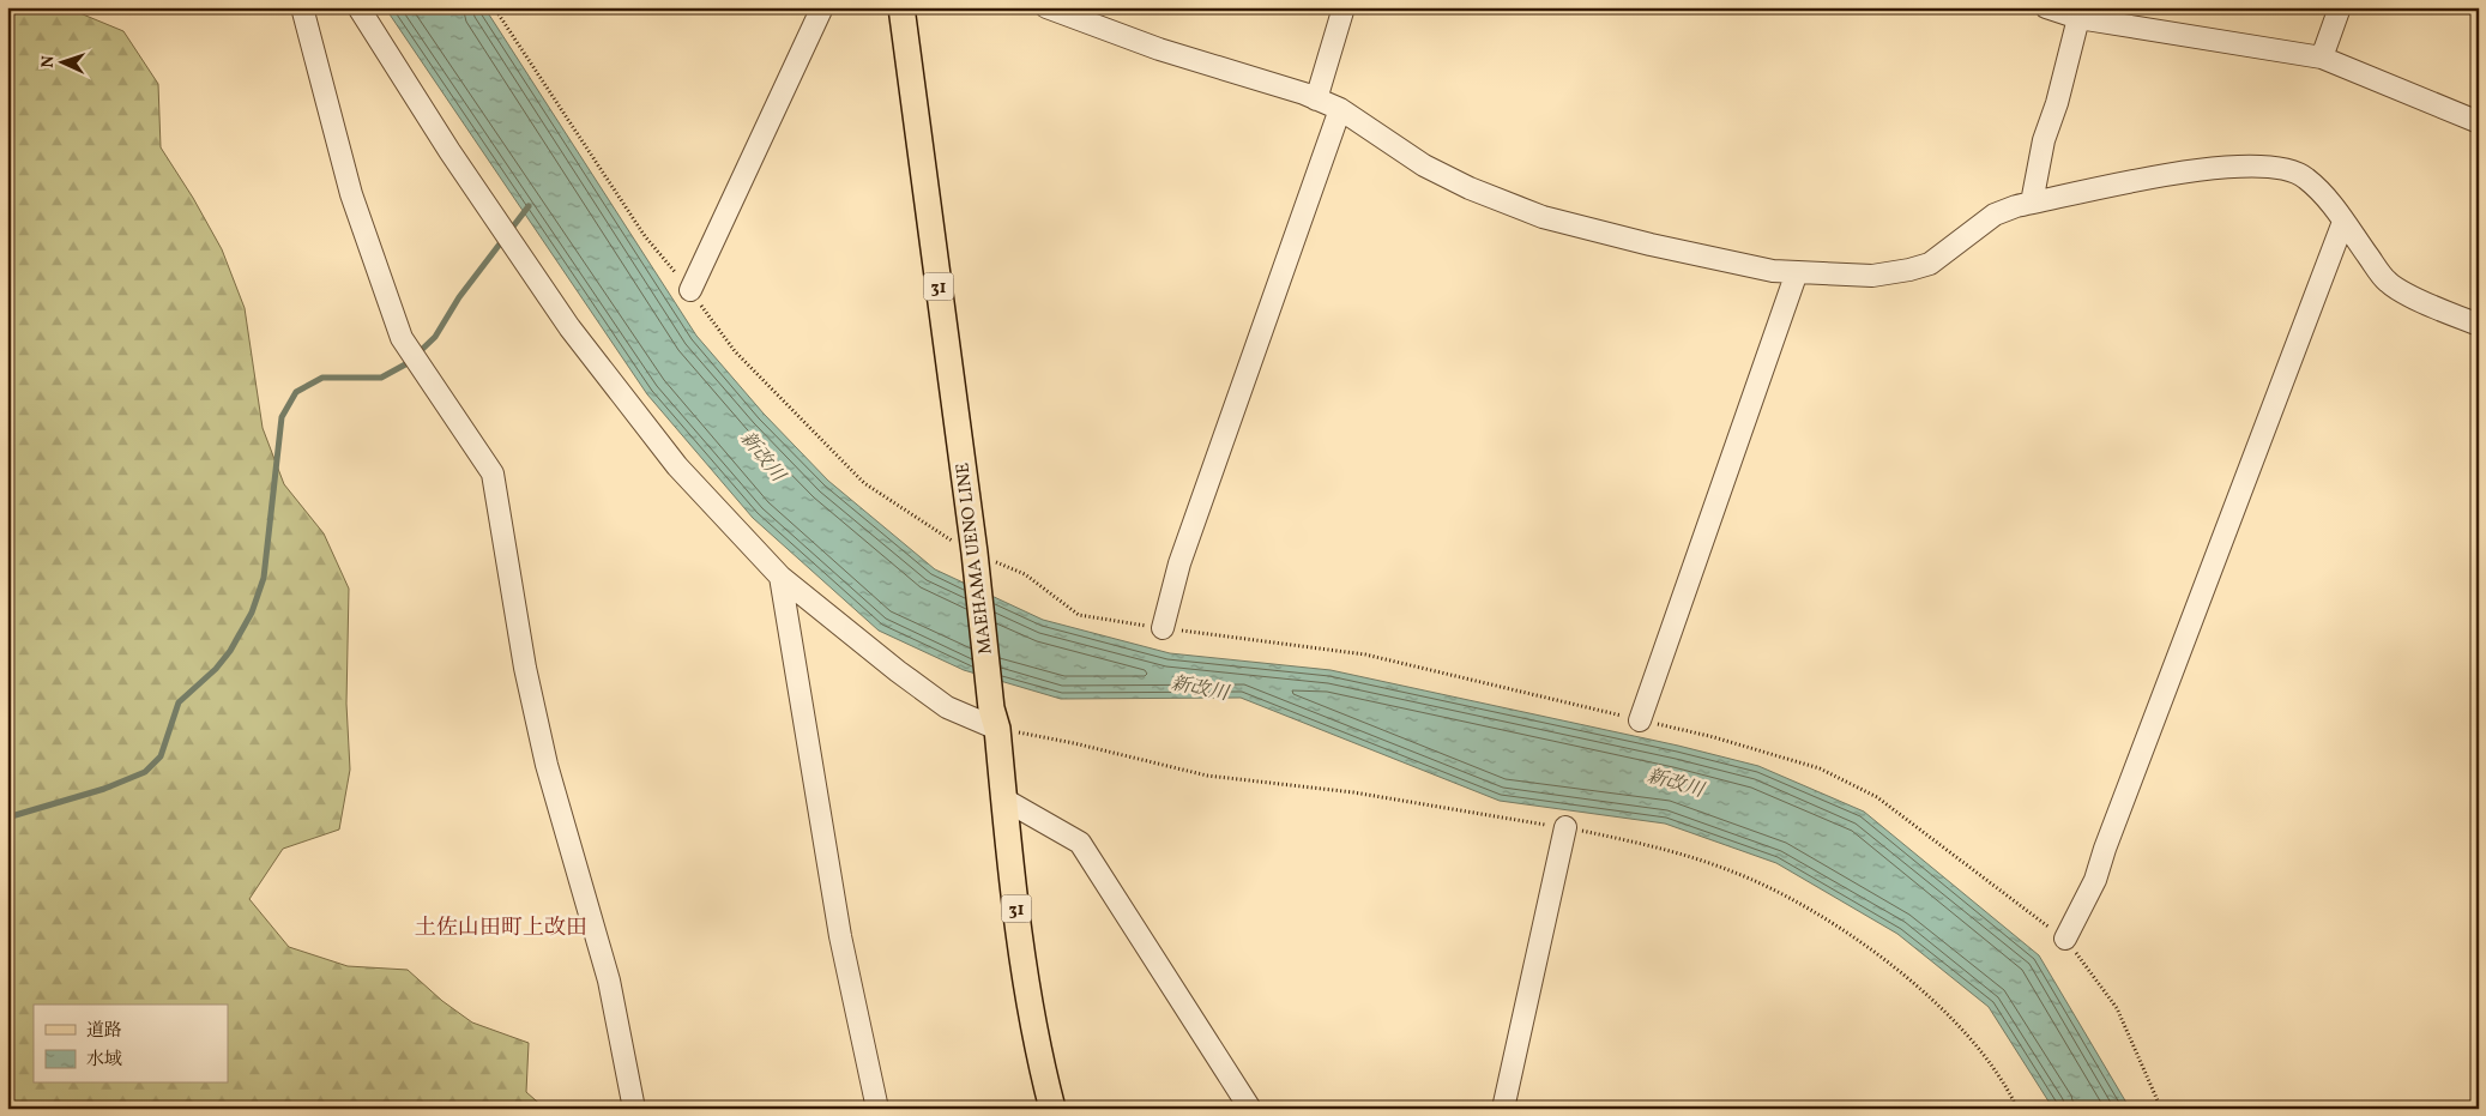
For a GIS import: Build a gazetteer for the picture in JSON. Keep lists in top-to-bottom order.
{
  "streets": {
    "main road": ["31", "MAEHAMA UENO LINE"]
  },
  "districts": ["土佐山田町上改田"],
  "water": ["新改川"],
  "legend": ["道路", "水域"],
  "north": "left"
}
